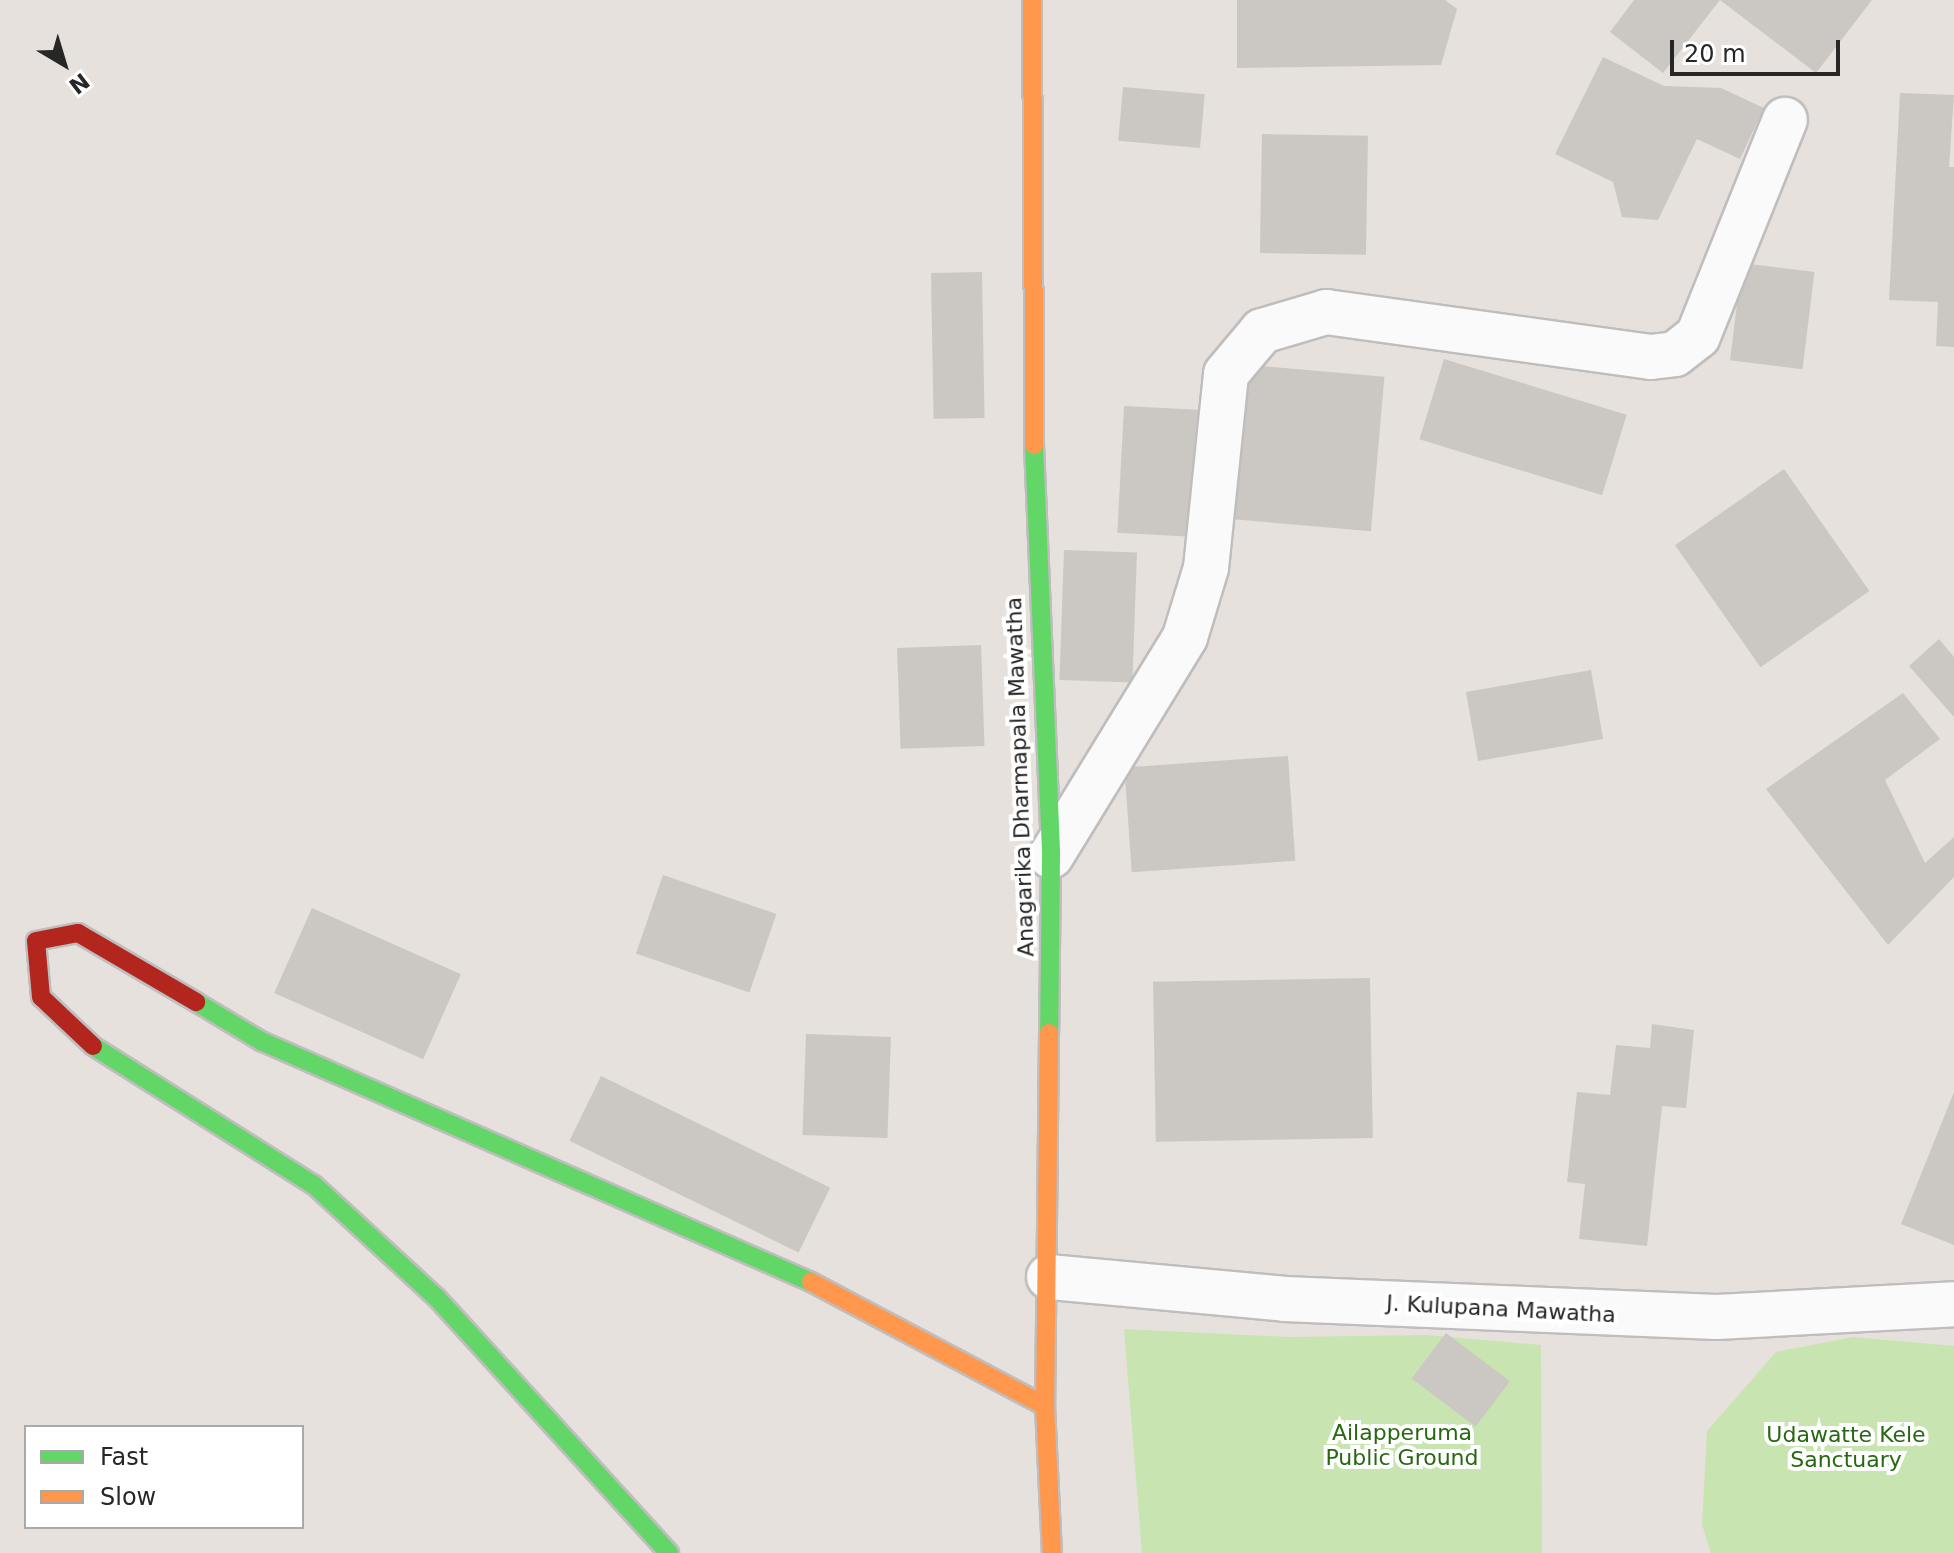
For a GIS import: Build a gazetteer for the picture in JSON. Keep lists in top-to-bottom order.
{
  "streets": {
    "main road": ["Anagarika Dharmapala Mawatha"],
    "street": ["J. Kulupana Mawatha"]
  },
  "crossings": [
    ["Anagarika Dharmapala Mawatha", "J. Kulupana Mawatha"]
  ],
  "parks": ["Ailapperuma Public Ground", "Udawatte Kele Sanctuary"],
  "legend": ["Fast", "Slow"],
  "scale_bar": "20 m",
  "north": "bottom right"
}
